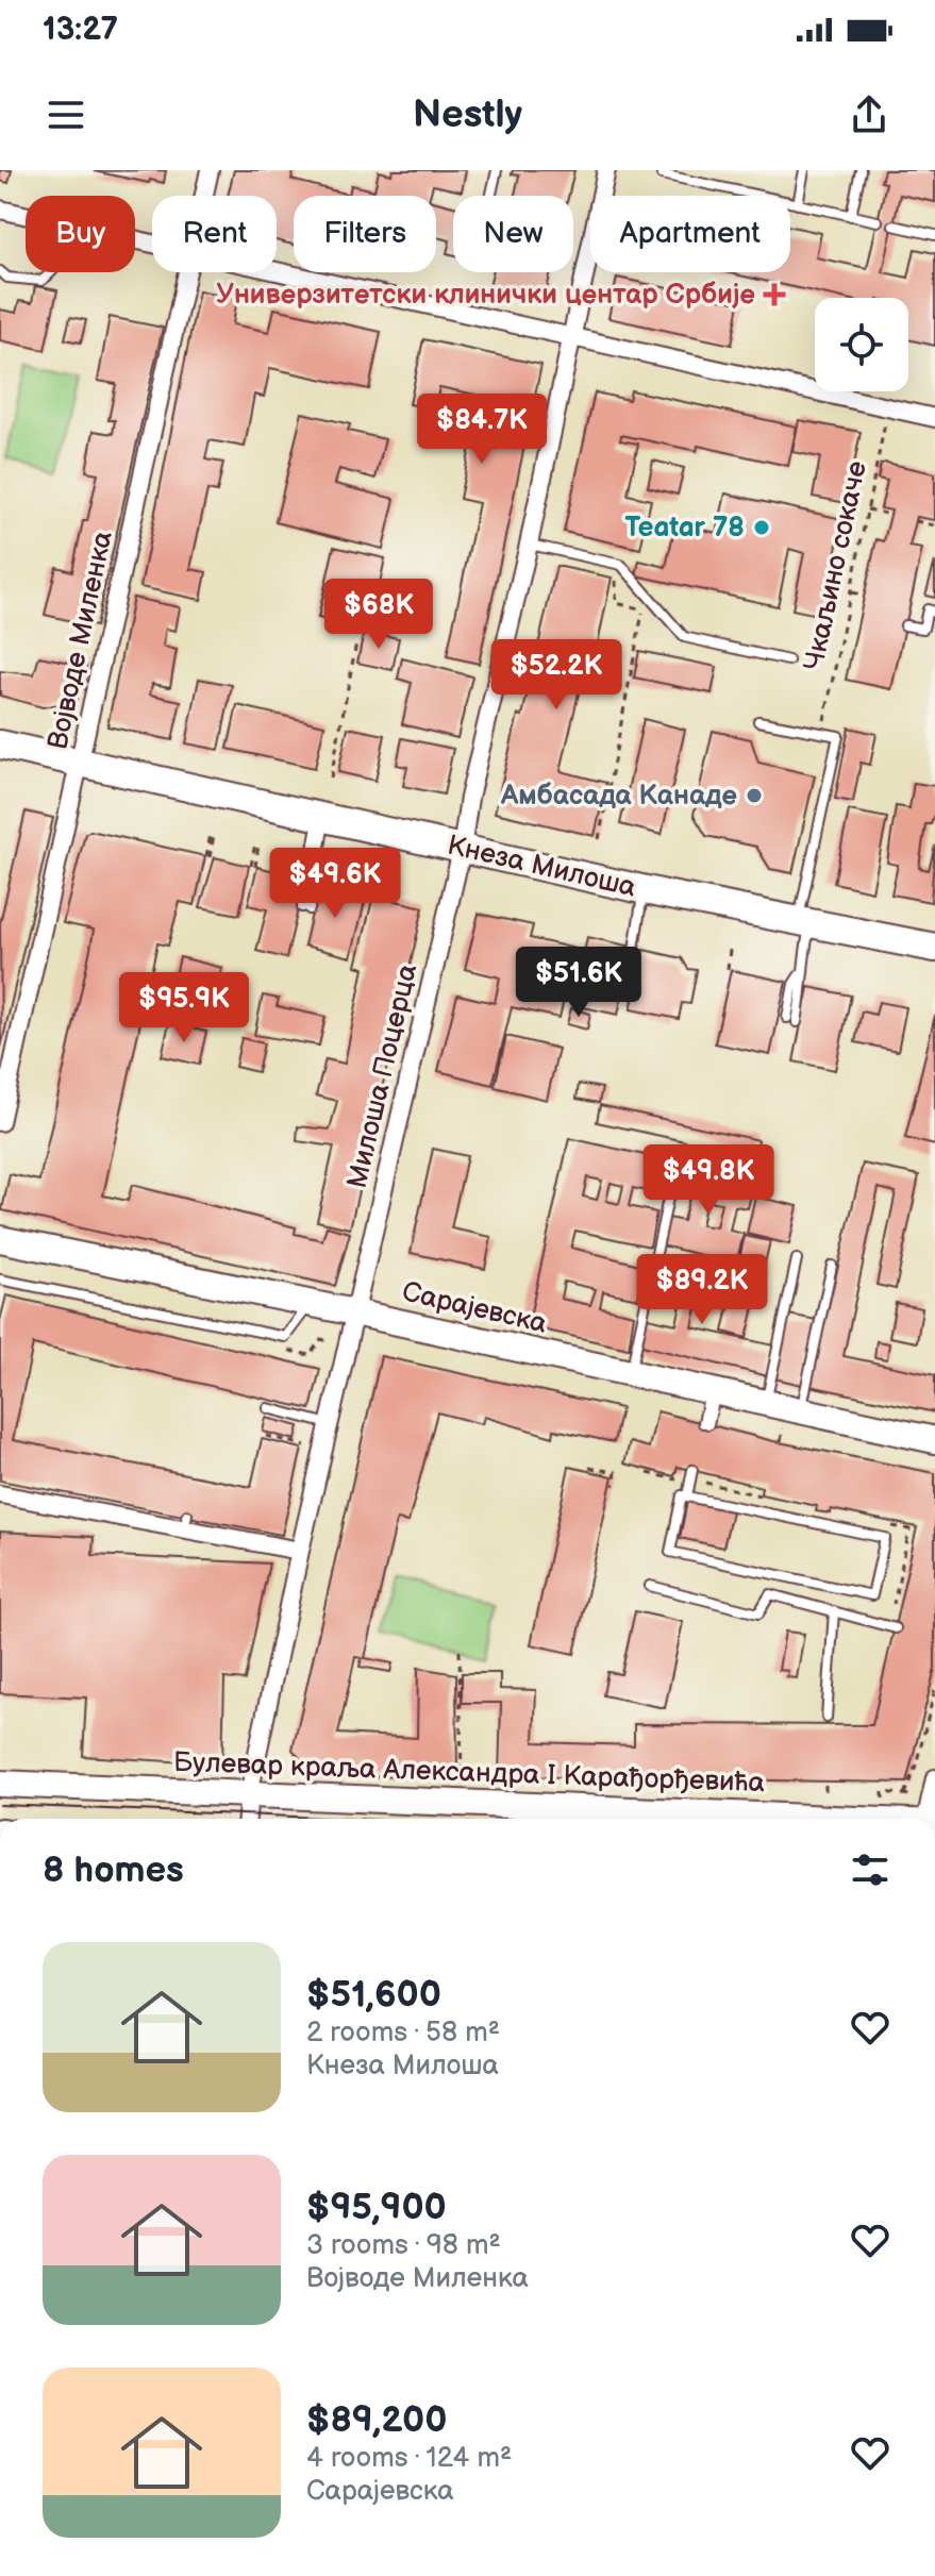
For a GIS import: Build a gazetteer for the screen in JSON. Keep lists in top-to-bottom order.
{
  "streets": {
    "main road": ["Кнеза Милоша", "Сарајевска", "Булевар краља Александра I Карађорђевића"],
    "street": ["Војводе Миленка", "Милоша Поцерца"],
    "path": ["Чкаљино сокаче"]
  },
  "crossings": [
    ["Војводе Миленка", "Кнеза Милоша"],
    ["Кнеза Милоша", "Милоша Поцерца"],
    ["Милоша Поцерца", "Сарајевска"],
    ["Милоша Поцерца", "Булевар краља Александра I Карађорђевића"]
  ],
  "places": {
    "health": ["Универзитетски клинички центар Србије"],
    "other": ["Teatar 78", "Амбасада Канаде"]
  },
  "page": {
    "status": "13:27",
    "header": "Nestly",
    "chip": [
      "Buy",
      "Rent",
      "Filters",
      "New",
      "Apartment"
    ],
    "price": [
      "$84.7K",
      "$68K",
      "$52.2K",
      "$49.6K",
      "$51.6K",
      "$95.9K",
      "$49.8K",
      "$89.2K"
    ],
    "heading": "8 homes",
    "list": [
      {
        "name": "$51,600",
        "note": "2 rooms · 58 m² · Кнеза Милоша"
      },
      {
        "name": "$95,900",
        "note": "3 rooms · 98 m² · Војводе Миленка"
      },
      {
        "name": "$89,200",
        "note": "4 rooms · 124 m² · Сарајевска"
      }
    ]
  }
}
